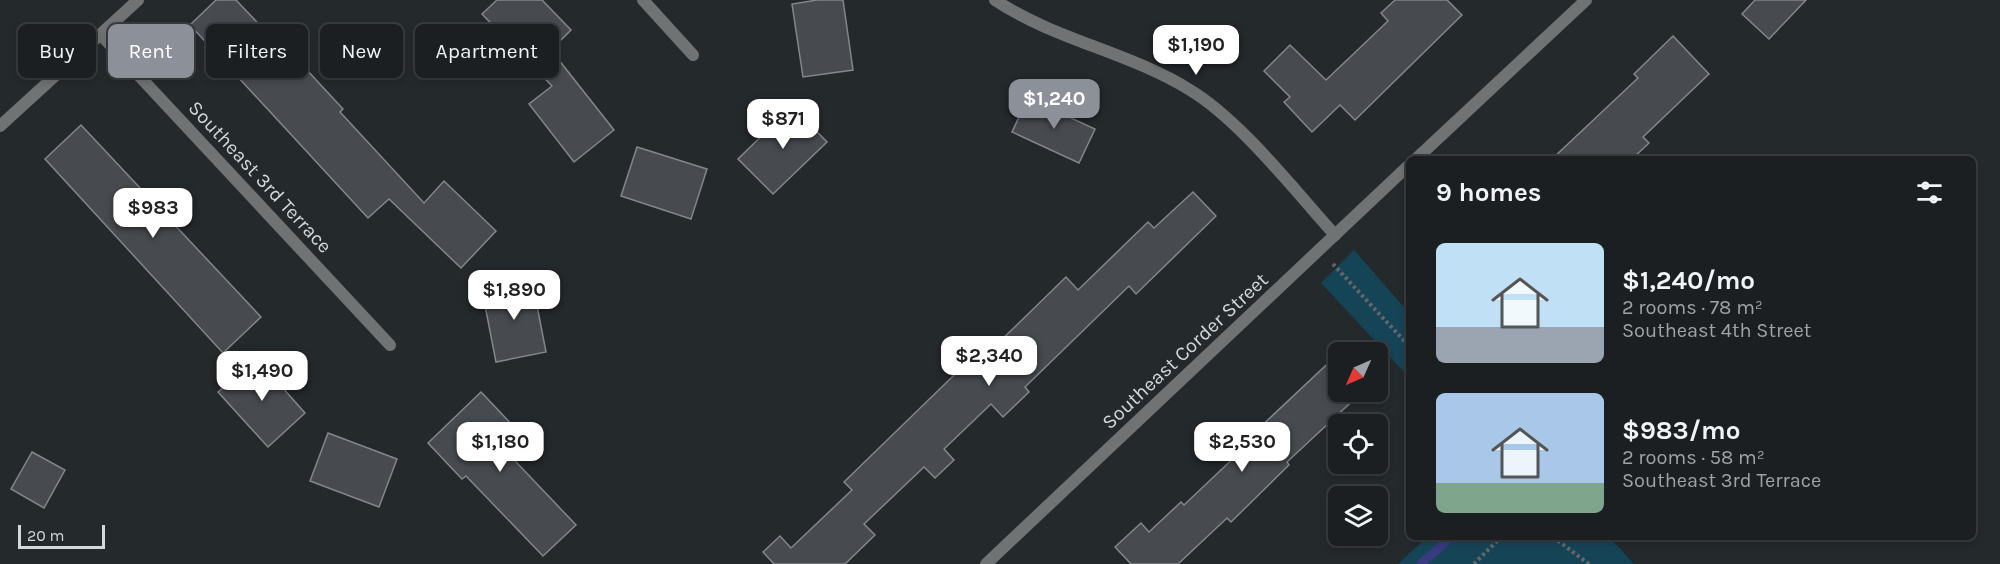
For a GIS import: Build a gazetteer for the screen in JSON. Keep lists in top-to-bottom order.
{
  "streets": {
    "street": ["Southeast 3rd Terrace", "Southeast Corder Street"]
  },
  "scale_bar": "20 m",
  "north": "bottom left",
  "page": {
    "chip": [
      "Buy",
      "Rent",
      "Filters",
      "New",
      "Apartment"
    ],
    "price": [
      "$1,190",
      "$1,240",
      "$871",
      "$983",
      "$1,890",
      "$2,340",
      "$1,490",
      "$1,180",
      "$2,530"
    ],
    "heading": "9 homes",
    "list": [
      {
        "name": "$1,240/mo",
        "note": "2 rooms · 78 m² · Southeast 4th Street"
      },
      {
        "name": "$983/mo",
        "note": "2 rooms · 58 m² · Southeast 3rd Terrace"
      }
    ],
    "scale": "20 m"
  }
}
